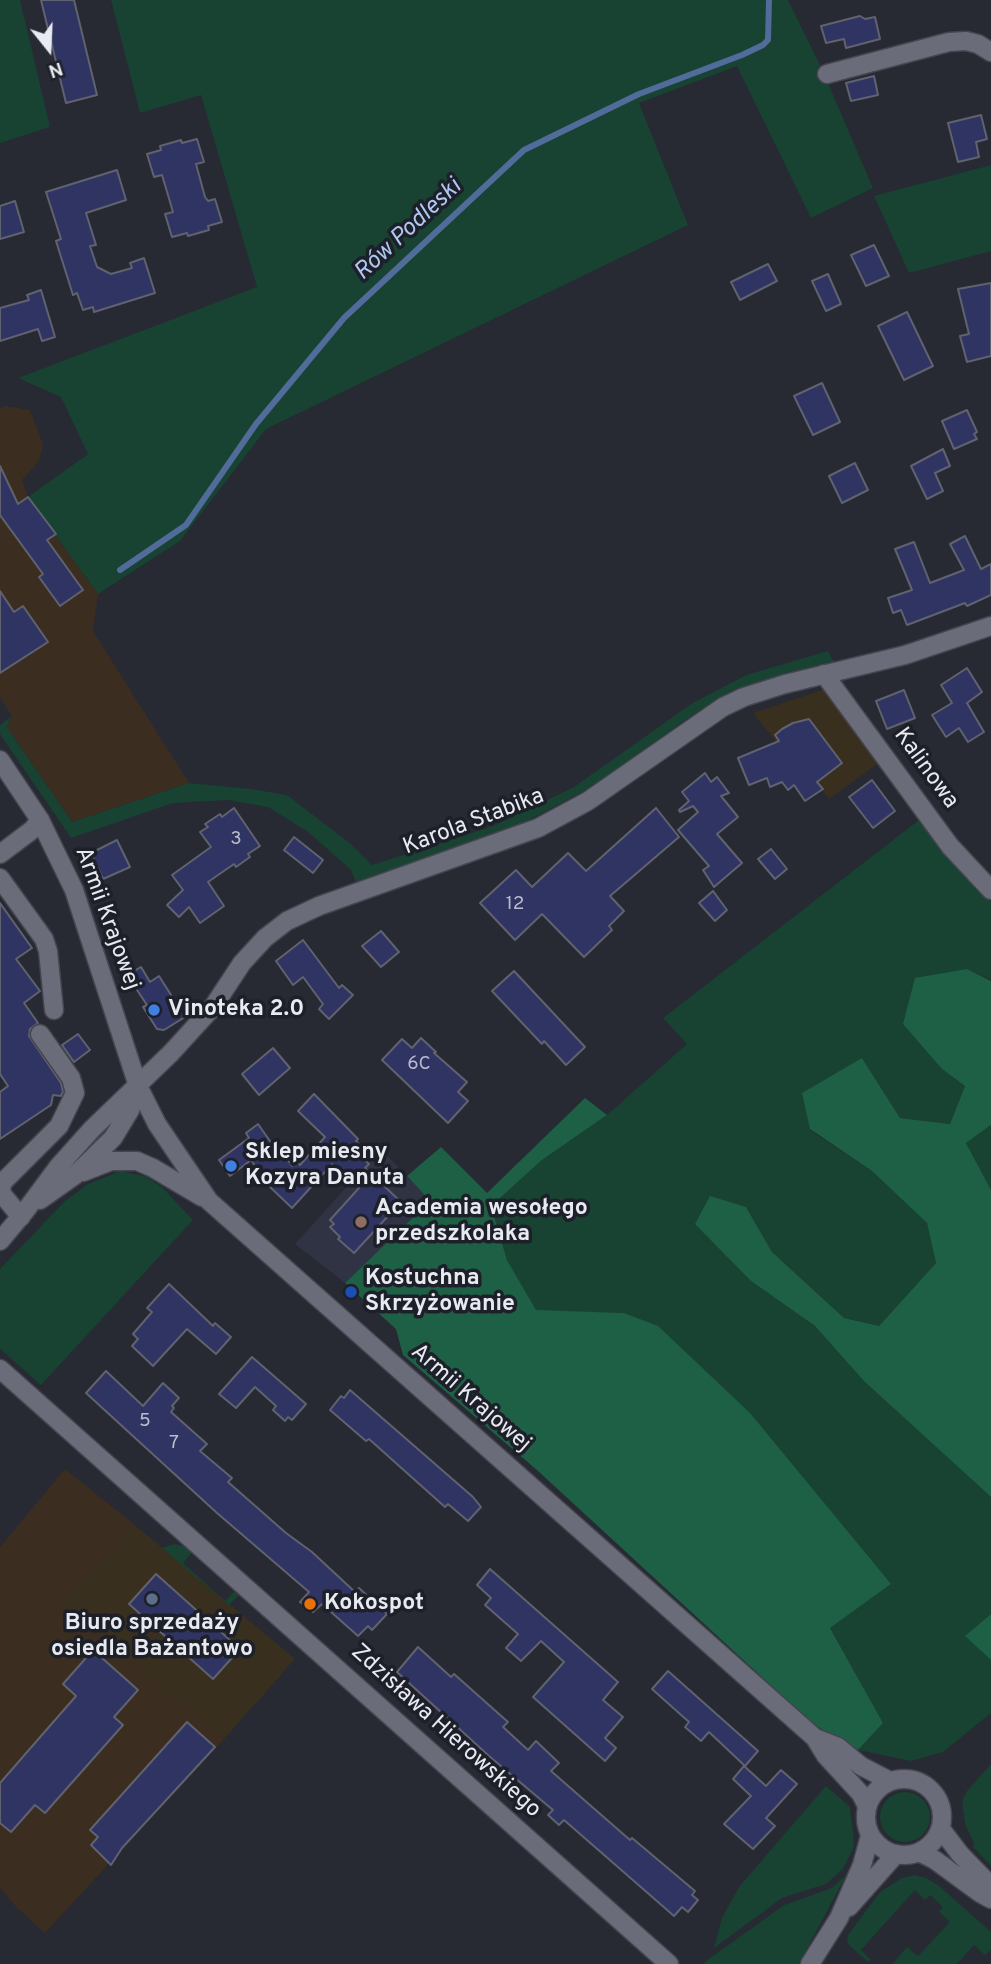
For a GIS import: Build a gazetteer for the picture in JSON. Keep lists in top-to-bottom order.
{
  "streets": {
    "street": [
      "Kalinowa",
      "Karola Stabika",
      "Armii Krajowej",
      "Zdzisława Hierowskiego"
    ]
  },
  "crossings": [
    ["Kalinowa", "Karola Stabika"],
    ["Karola Stabika", "Armii Krajowej"]
  ],
  "water": ["Rów Podleski"],
  "places": [
    "Vinoteka 2.0",
    "Sklep miesny Kozyra Danuta",
    "Academia wesołego przedszkolaka",
    "Kostuchna Skrzyżowanie",
    "Biuro sprzedaży osiedla Bażantowo",
    "Kokospot"
  ],
  "house_numbers": [
    "3",
    "12",
    "6C",
    "5",
    "7"
  ],
  "north": "bottom"
}
